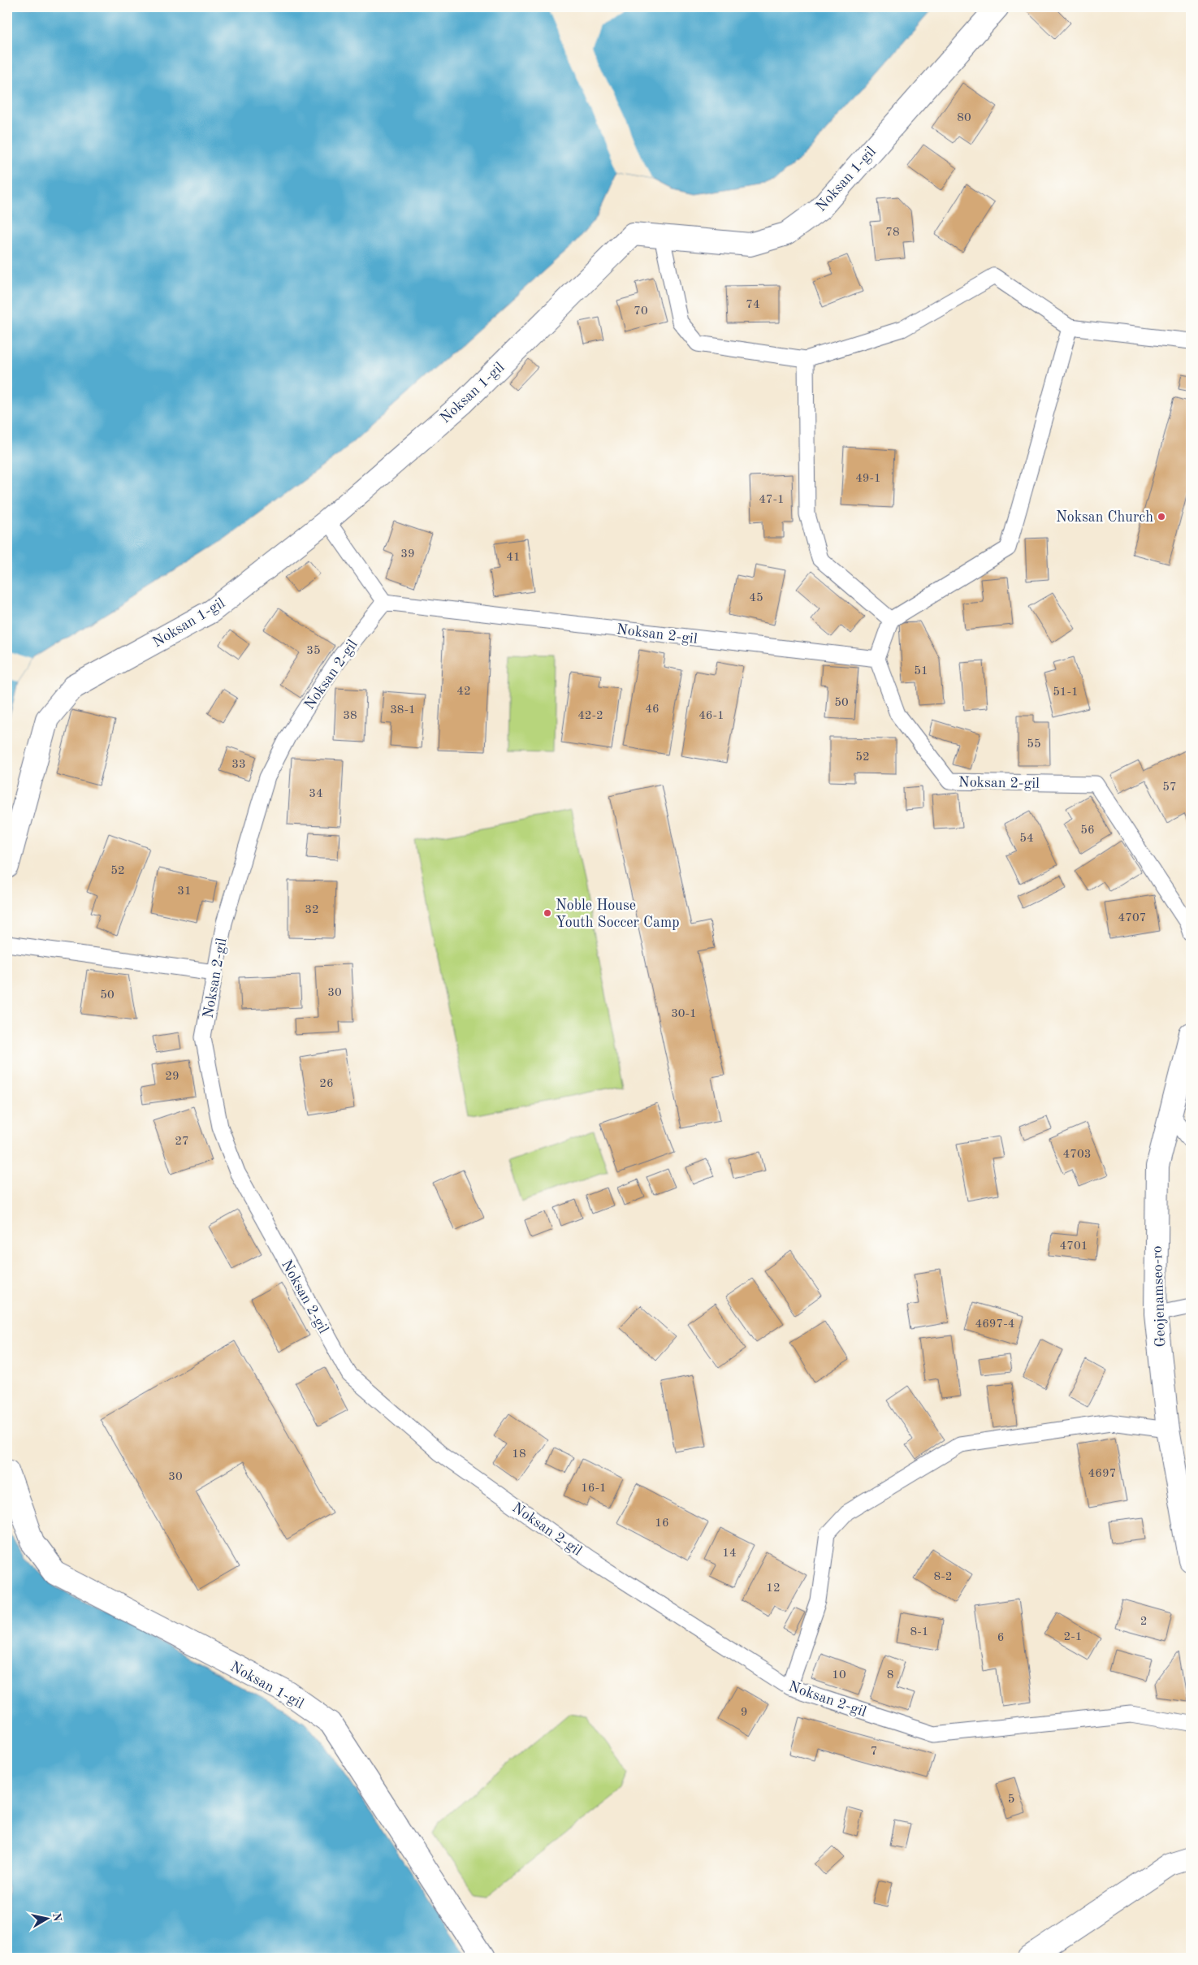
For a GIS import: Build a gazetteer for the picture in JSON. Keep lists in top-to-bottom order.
{
  "streets": {
    "street": ["Noksan 1-gil", "Geojenamseo-ro"],
    "lane": ["Noksan 2-gil"]
  },
  "places": ["Noksan Church", "Noble House Youth Soccer Camp"],
  "house_numbers": [
    "80",
    "78",
    "74",
    "70",
    "49-1",
    "47-1",
    "39",
    "41",
    "45",
    "35",
    "51",
    "42",
    "51-1",
    "50",
    "46",
    "38-1",
    "38",
    "42-2",
    "46-1",
    "55",
    "52",
    "33",
    "57",
    "34",
    "56",
    "54",
    "52",
    "31",
    "32",
    "4707",
    "30",
    "50",
    "30-1",
    "29",
    "26",
    "27",
    "4703",
    "4701",
    "4697-4",
    "18",
    "4697",
    "30",
    "16-1",
    "16",
    "14",
    "8-2",
    "12",
    "2",
    "8-1",
    "2-1",
    "6",
    "10",
    "8",
    "9",
    "7",
    "5"
  ],
  "north": "right"
}
